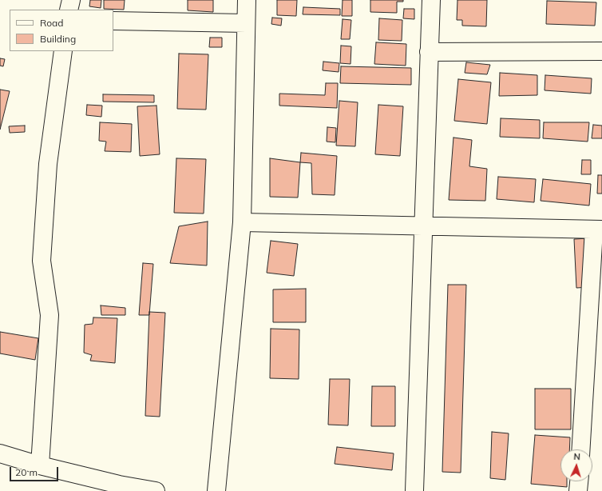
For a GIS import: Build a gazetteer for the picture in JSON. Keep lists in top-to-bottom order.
{
  "legend": ["Road", "Building"],
  "scale_bar": "20 m",
  "north": "top"
}
